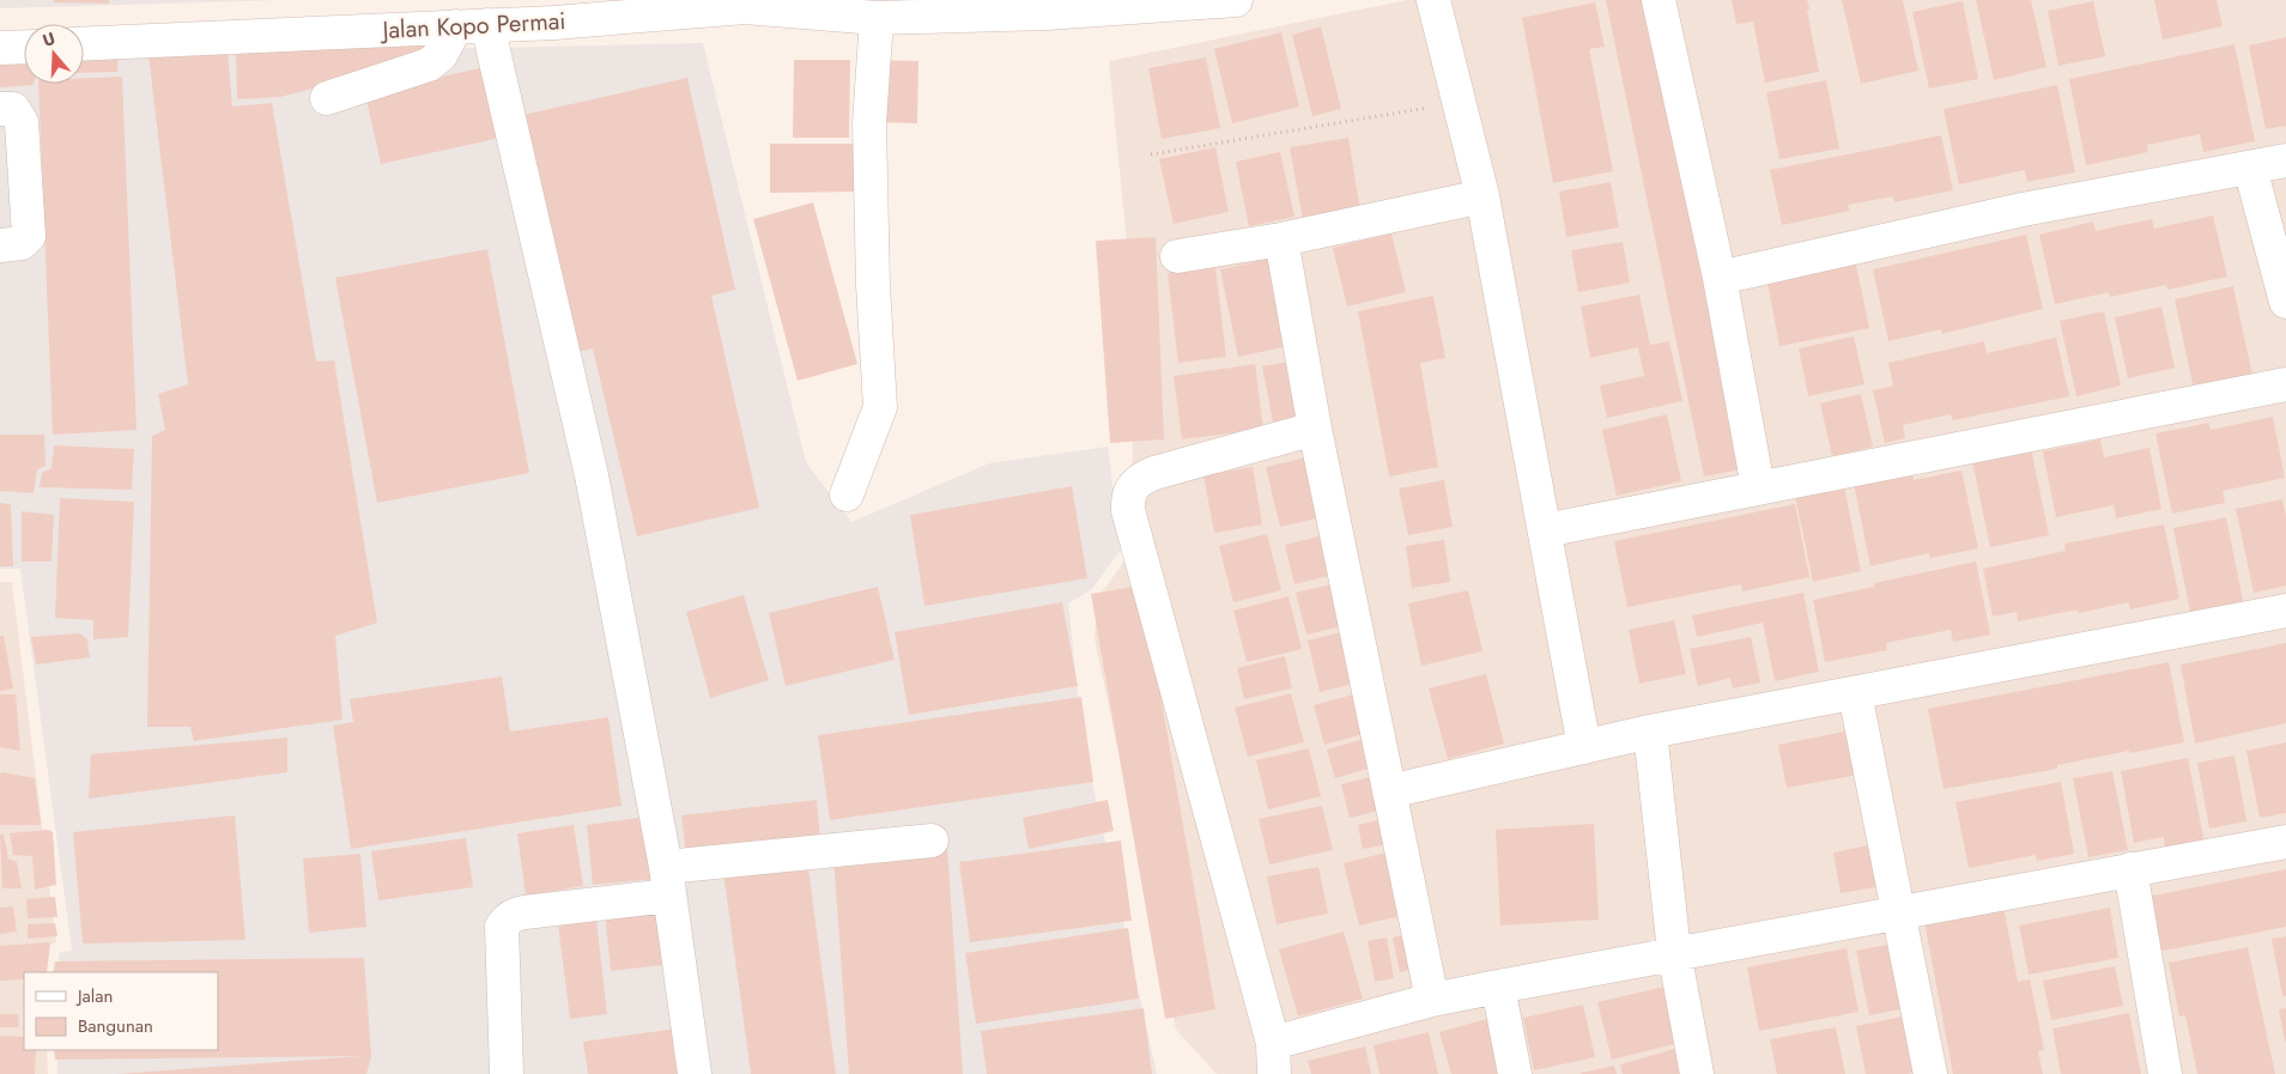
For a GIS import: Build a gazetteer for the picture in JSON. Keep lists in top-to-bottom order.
{
  "streets": {
    "street": ["Jalan Kopo Permai"]
  },
  "legend": ["Jalan", "Bangunan"],
  "north": "top"
}
